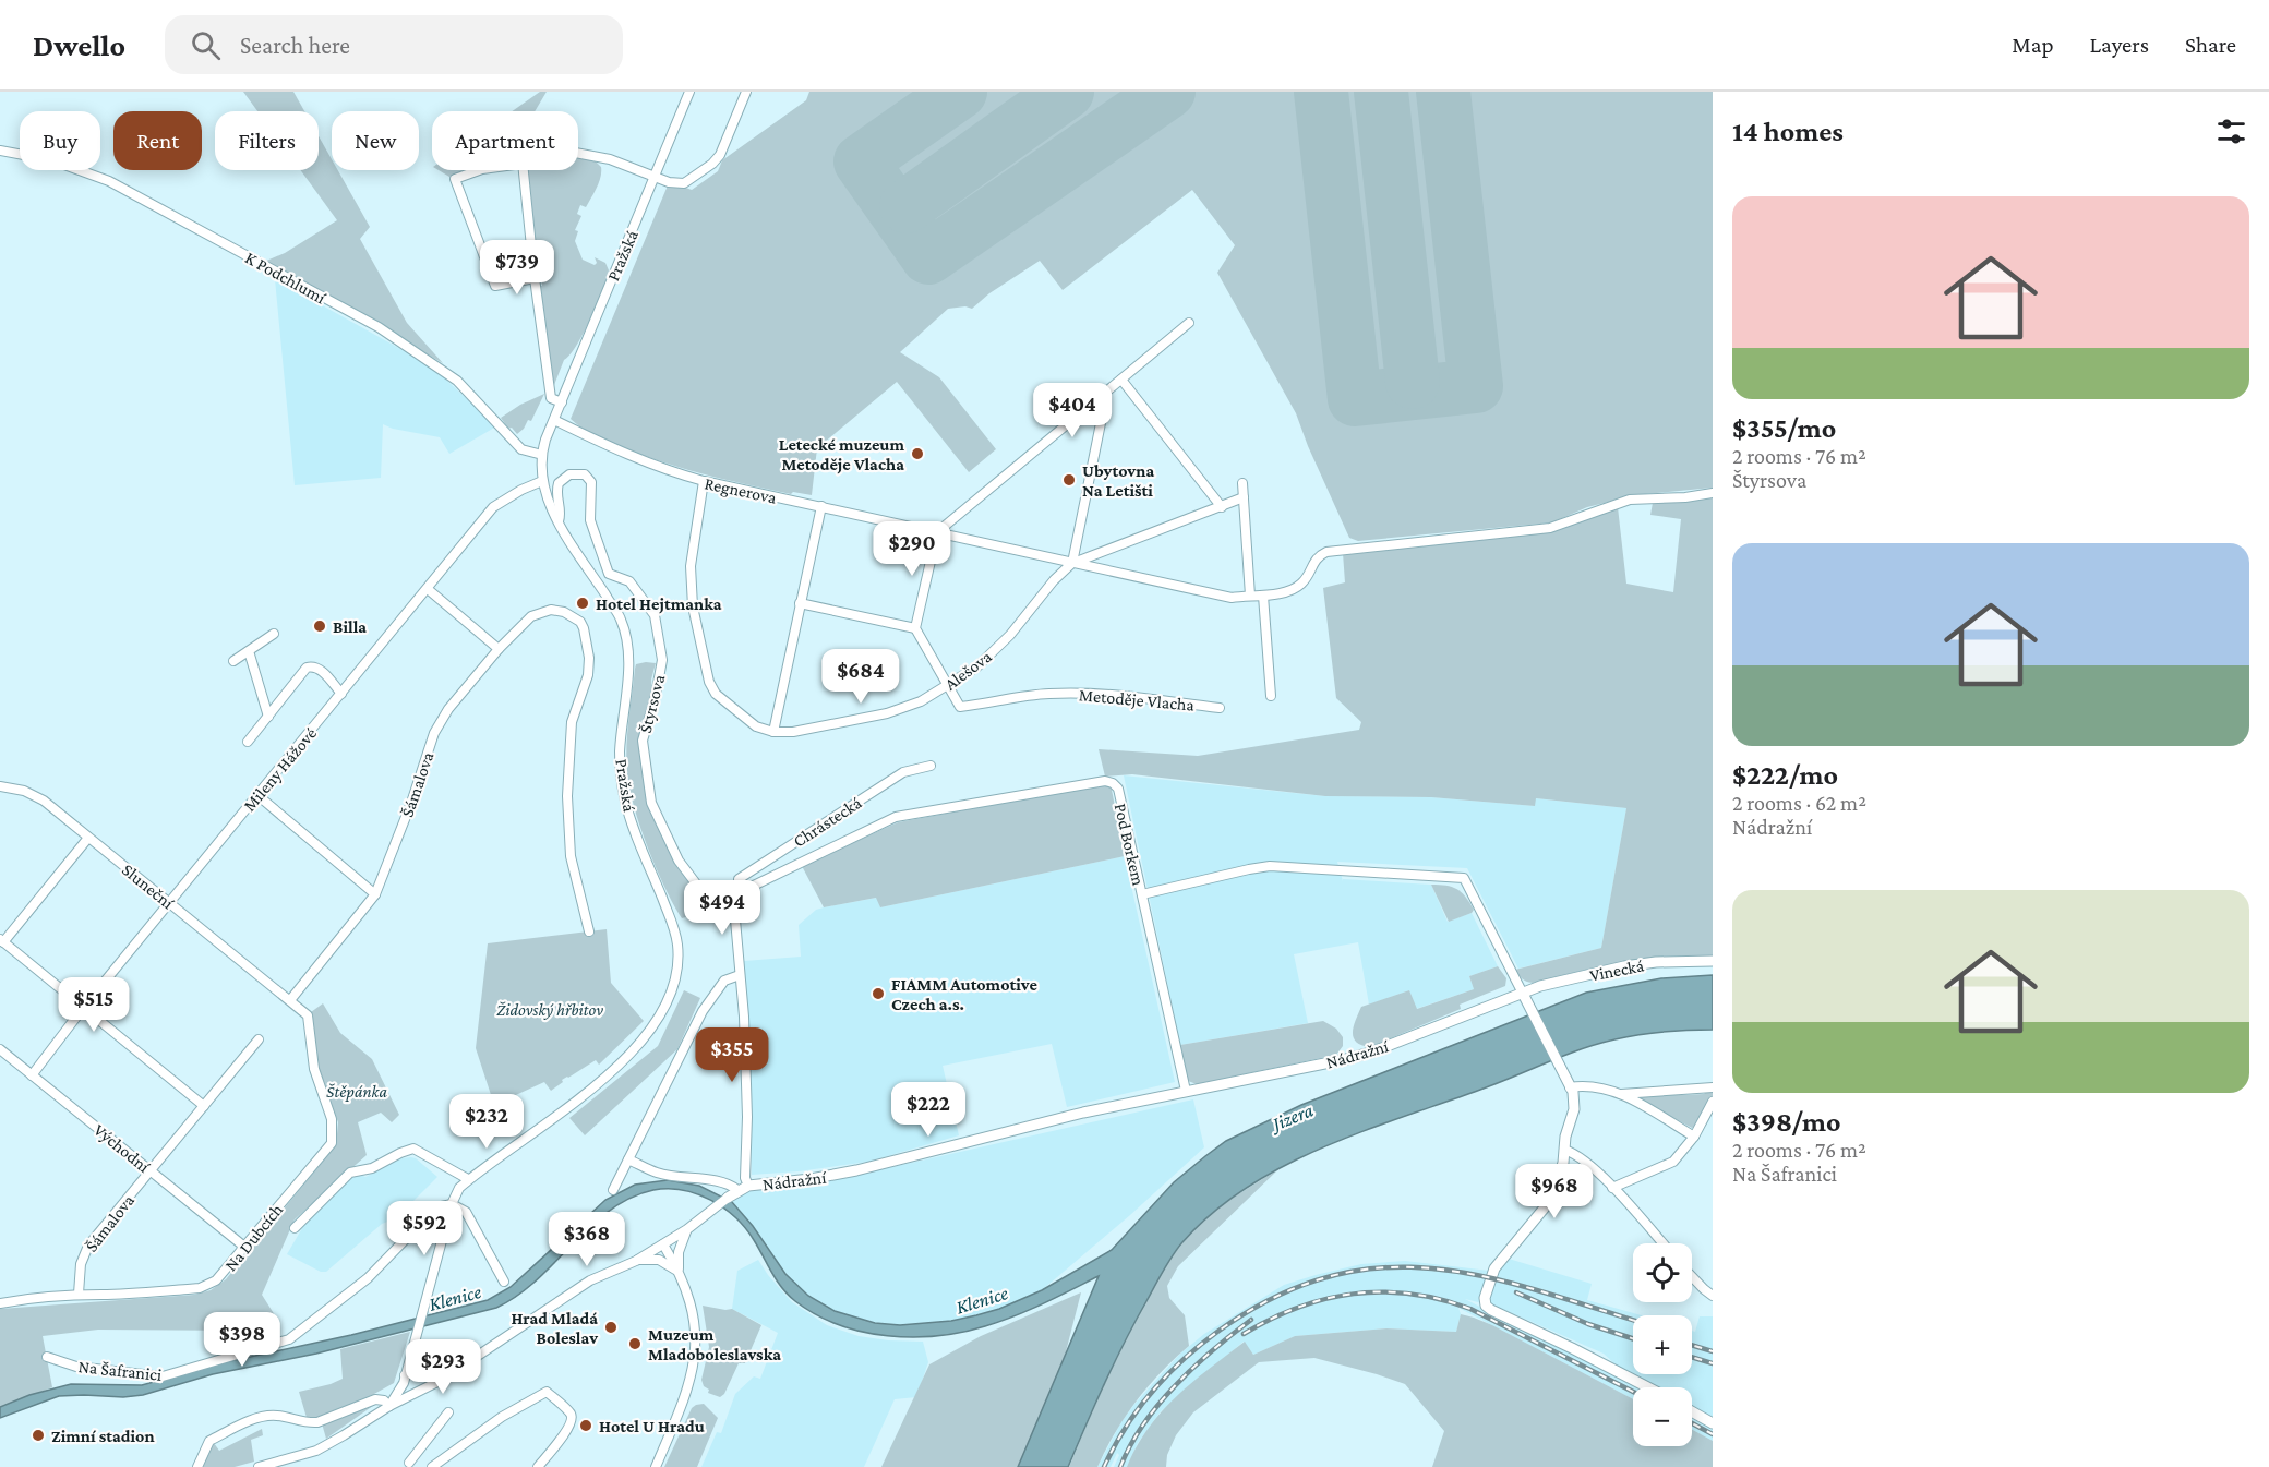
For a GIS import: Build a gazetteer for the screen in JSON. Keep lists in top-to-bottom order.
{
  "streets": {
    "street": [
      "Pražská",
      "K Podchlumí",
      "Regnerova",
      "Alešova",
      "Metoděje Vlacha",
      "Štyrsova",
      "Mileny Hážové",
      "Šámalova",
      "Chrástecká",
      "Pod Borkem",
      "Sluneční",
      "Vinecká",
      "Nádražní",
      "Východní",
      "Na Dubcích",
      "Na Šafranici"
    ]
  },
  "crossings": [
    ["Pražská", "K Podchlumí"],
    ["Pražská", "Regnerova"],
    ["Pražská", "Štyrsova"],
    ["Pražská", "Mileny Hážové"],
    ["Pražská", "Nádražní"],
    ["Pražská", "Na Šafranici"],
    ["Regnerova", "Alešova"],
    ["Alešova", "Metoděje Vlacha"],
    ["Mileny Hážové", "Sluneční"],
    ["Mileny Hážové", "Východní"],
    ["Šámalova", "Sluneční"],
    ["Šámalova", "Východní"],
    ["Šámalova", "Na Dubcích"],
    ["Chrástecká", "Pod Borkem"],
    ["Pod Borkem", "Vinecká"],
    ["Pod Borkem", "Nádražní"],
    ["Sluneční", "Na Dubcích"],
    ["Vinecká", "Nádražní"],
    ["Východní", "Na Dubcích"]
  ],
  "water": ["Jizera", "Klenice"],
  "parks": ["Židovský hřbitov", "Štěpánka"],
  "places": [
    "Letecké muzeum Metoděje Vlacha",
    "Ubytovna Na Letišti",
    "Hotel Hejtmanka",
    "Billa",
    "FIAMM Automotive Czech a.s.",
    "Hrad Mladá Boleslav",
    "Muzeum Mladoboleslavska",
    "Hotel U Hradu",
    "Zimní stadion"
  ],
  "page": {
    "header": "Dwello",
    "search": "Search here",
    "nav": ["Map", "Layers", "Share"],
    "heading": "14 homes",
    "chip": [
      "Buy",
      "Rent",
      "Filters",
      "New",
      "Apartment"
    ],
    "list": [
      {
        "name": "$355/mo",
        "note": "2 rooms · 76 m² · Štyrsova"
      },
      {
        "name": "$222/mo",
        "note": "2 rooms · 62 m² · Nádražní"
      },
      {
        "name": "$398/mo",
        "note": "2 rooms · 76 m² · Na Šafranici"
      }
    ],
    "price": [
      "$739",
      "$404",
      "$290",
      "$684",
      "$494",
      "$515",
      "$355",
      "$222",
      "$232",
      "$968",
      "$592",
      "$368",
      "$398",
      "$293"
    ],
    "map_buttons": ["+", "−"]
  }
}
